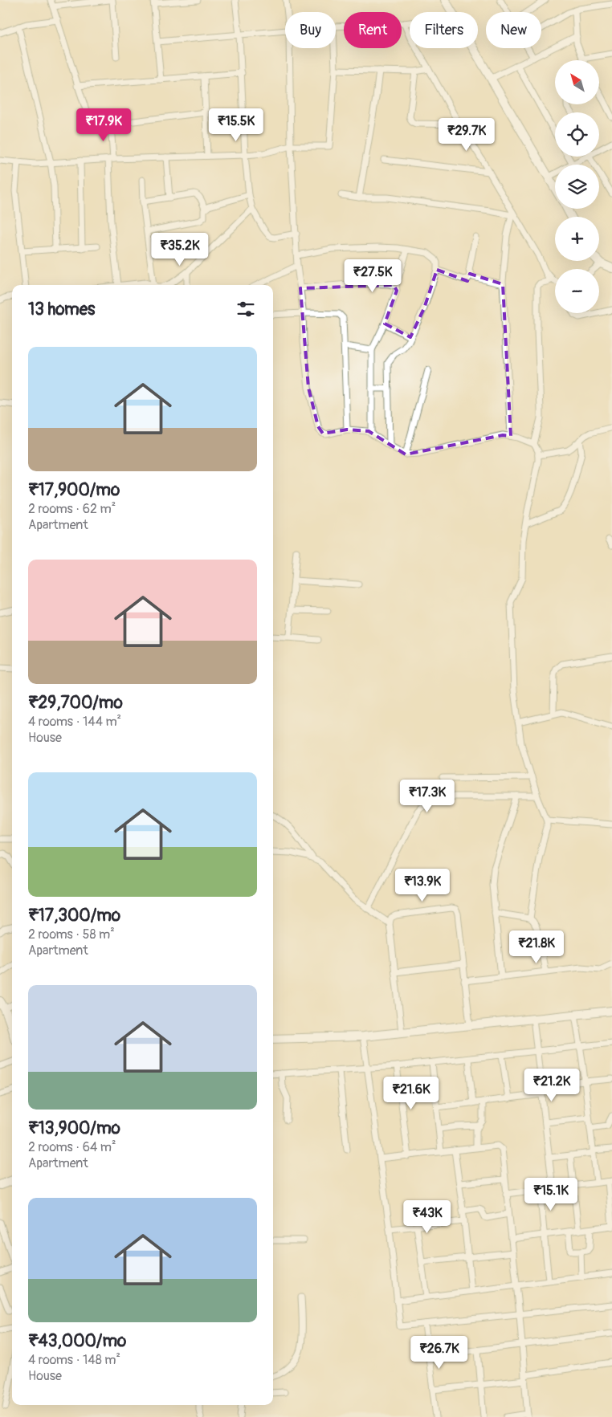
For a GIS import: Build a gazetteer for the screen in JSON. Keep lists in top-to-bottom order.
{
  "north": "top left",
  "page": {
    "chip": [
      "Buy",
      "Rent",
      "Filters",
      "New"
    ],
    "map_buttons": ["+", "−"],
    "price": [
      "₹17.9K",
      "₹15.5K",
      "₹29.7K",
      "₹35.2K",
      "₹27.5K",
      "₹17.3K",
      "₹13.9K",
      "₹21.8K",
      "₹21.2K",
      "₹21.6K",
      "₹15.1K",
      "₹43K",
      "₹26.7K"
    ],
    "heading": "13 homes",
    "list": [
      {
        "name": "₹17,900/mo",
        "note": "2 rooms · 62 m² · Apartment"
      },
      {
        "name": "₹29,700/mo",
        "note": "4 rooms · 144 m² · House"
      },
      {
        "name": "₹17,300/mo",
        "note": "2 rooms · 58 m² · Apartment"
      },
      {
        "name": "₹13,900/mo",
        "note": "2 rooms · 64 m² · Apartment"
      },
      {
        "name": "₹43,000/mo",
        "note": "4 rooms · 148 m² · House"
      }
    ]
  }
}
